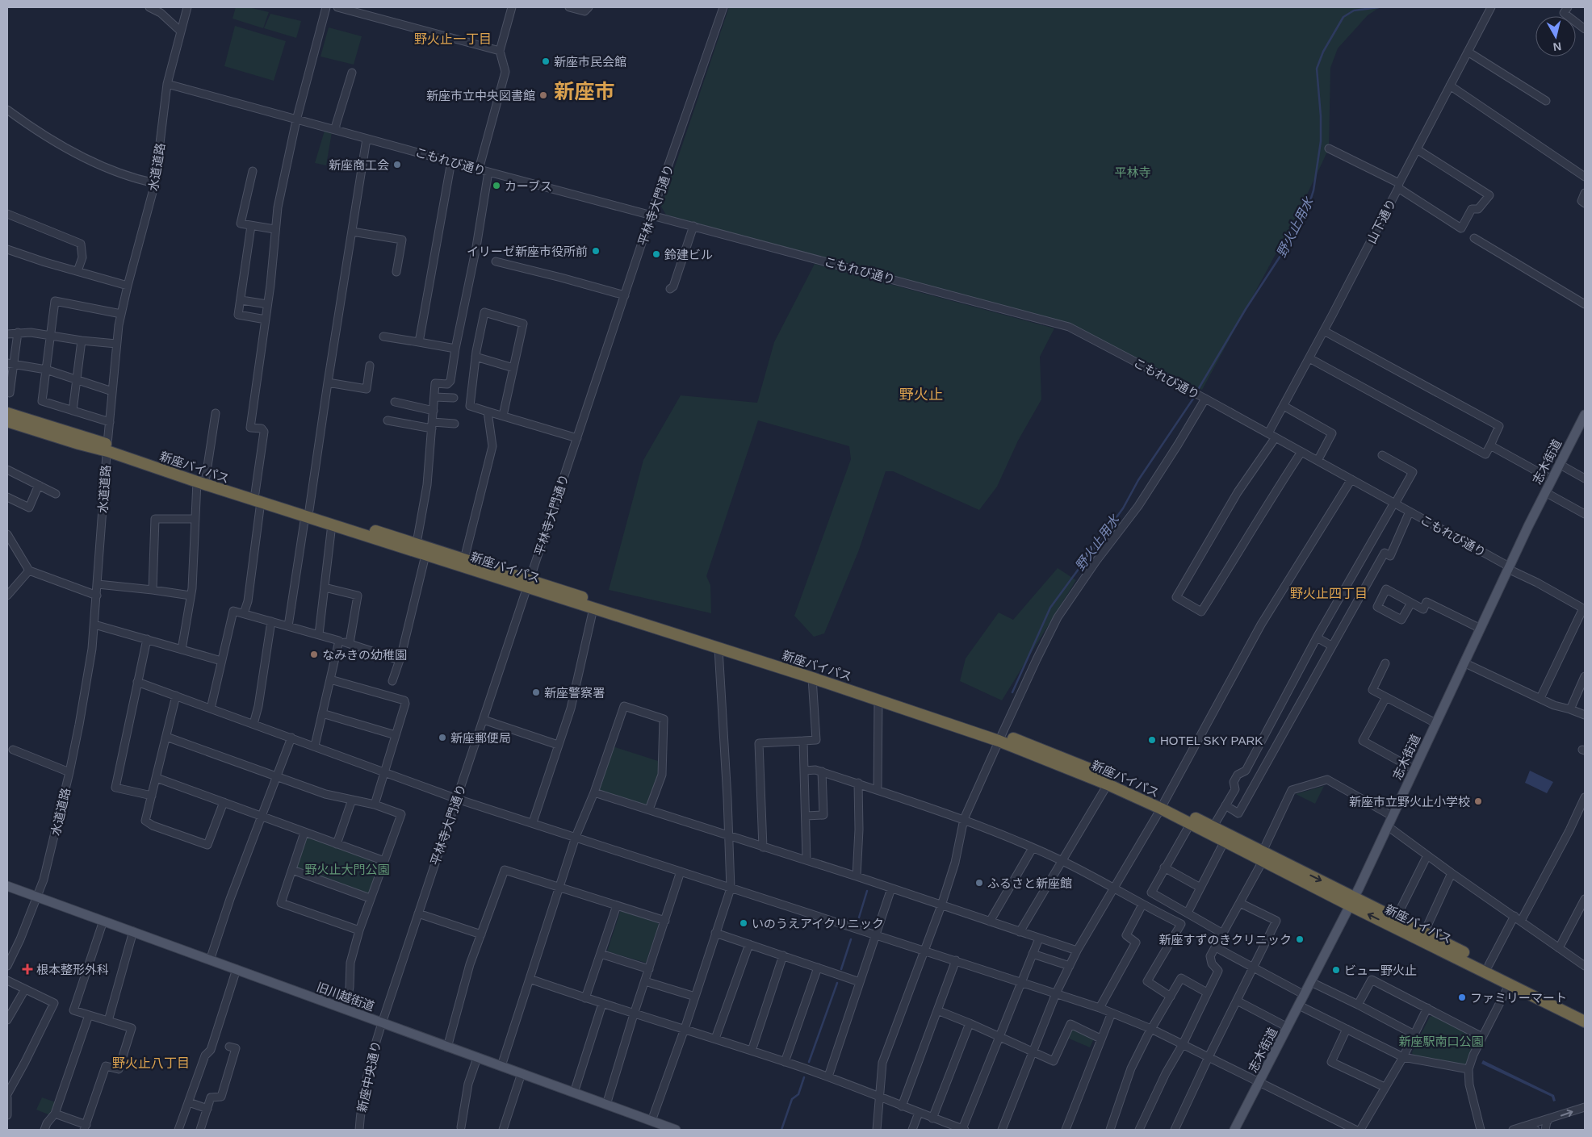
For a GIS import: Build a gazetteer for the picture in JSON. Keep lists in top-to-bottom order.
{
  "streets": {
    "highway": ["新座バイパス"],
    "main road": ["志木街道", "旧川越街道"],
    "street": [
      "こもれび通り",
      "水道道路",
      "平林寺大門通り",
      "山下通り",
      "新座中央通り"
    ]
  },
  "crossings": [
    ["こもれび通り", "水道道路"],
    ["こもれび通り", "平林寺大門通り"],
    ["こもれび通り", "山下通り"],
    ["こもれび通り", "志木街道"],
    ["水道道路", "新座バイパス"],
    ["水道道路", "旧川越街道"],
    ["平林寺大門通り", "新座バイパス"],
    ["平林寺大門通り", "旧川越街道"],
    ["平林寺大門通り", "新座中央通り"],
    ["志木街道", "新座バイパス"],
    ["旧川越街道", "新座中央通り"]
  ],
  "districts": [
    "野火止一丁目",
    "新座市",
    "野火止",
    "野火止四丁目",
    "野火止八丁目"
  ],
  "water": ["野火止用水"],
  "parks": ["平林寺", "野火止大門公園", "新座駅南口公園"],
  "places": {
    "other": [
      "新座市民会館",
      "新座市立中央図書館",
      "新座商工会",
      "カーブス",
      "イリーゼ新座市役所前",
      "鈴建ビル",
      "なみきの幼稚園",
      "新座警察署",
      "新座郵便局",
      "HOTEL SKY PARK",
      "新座市立野火止小学校",
      "ふるさと新座館",
      "いのうえアイクリニック",
      "新座すずのきクリニック",
      "ビュー野火止",
      "ファミリーマート"
    ],
    "health": ["根本整形外科"]
  },
  "north": "bottom"
}
